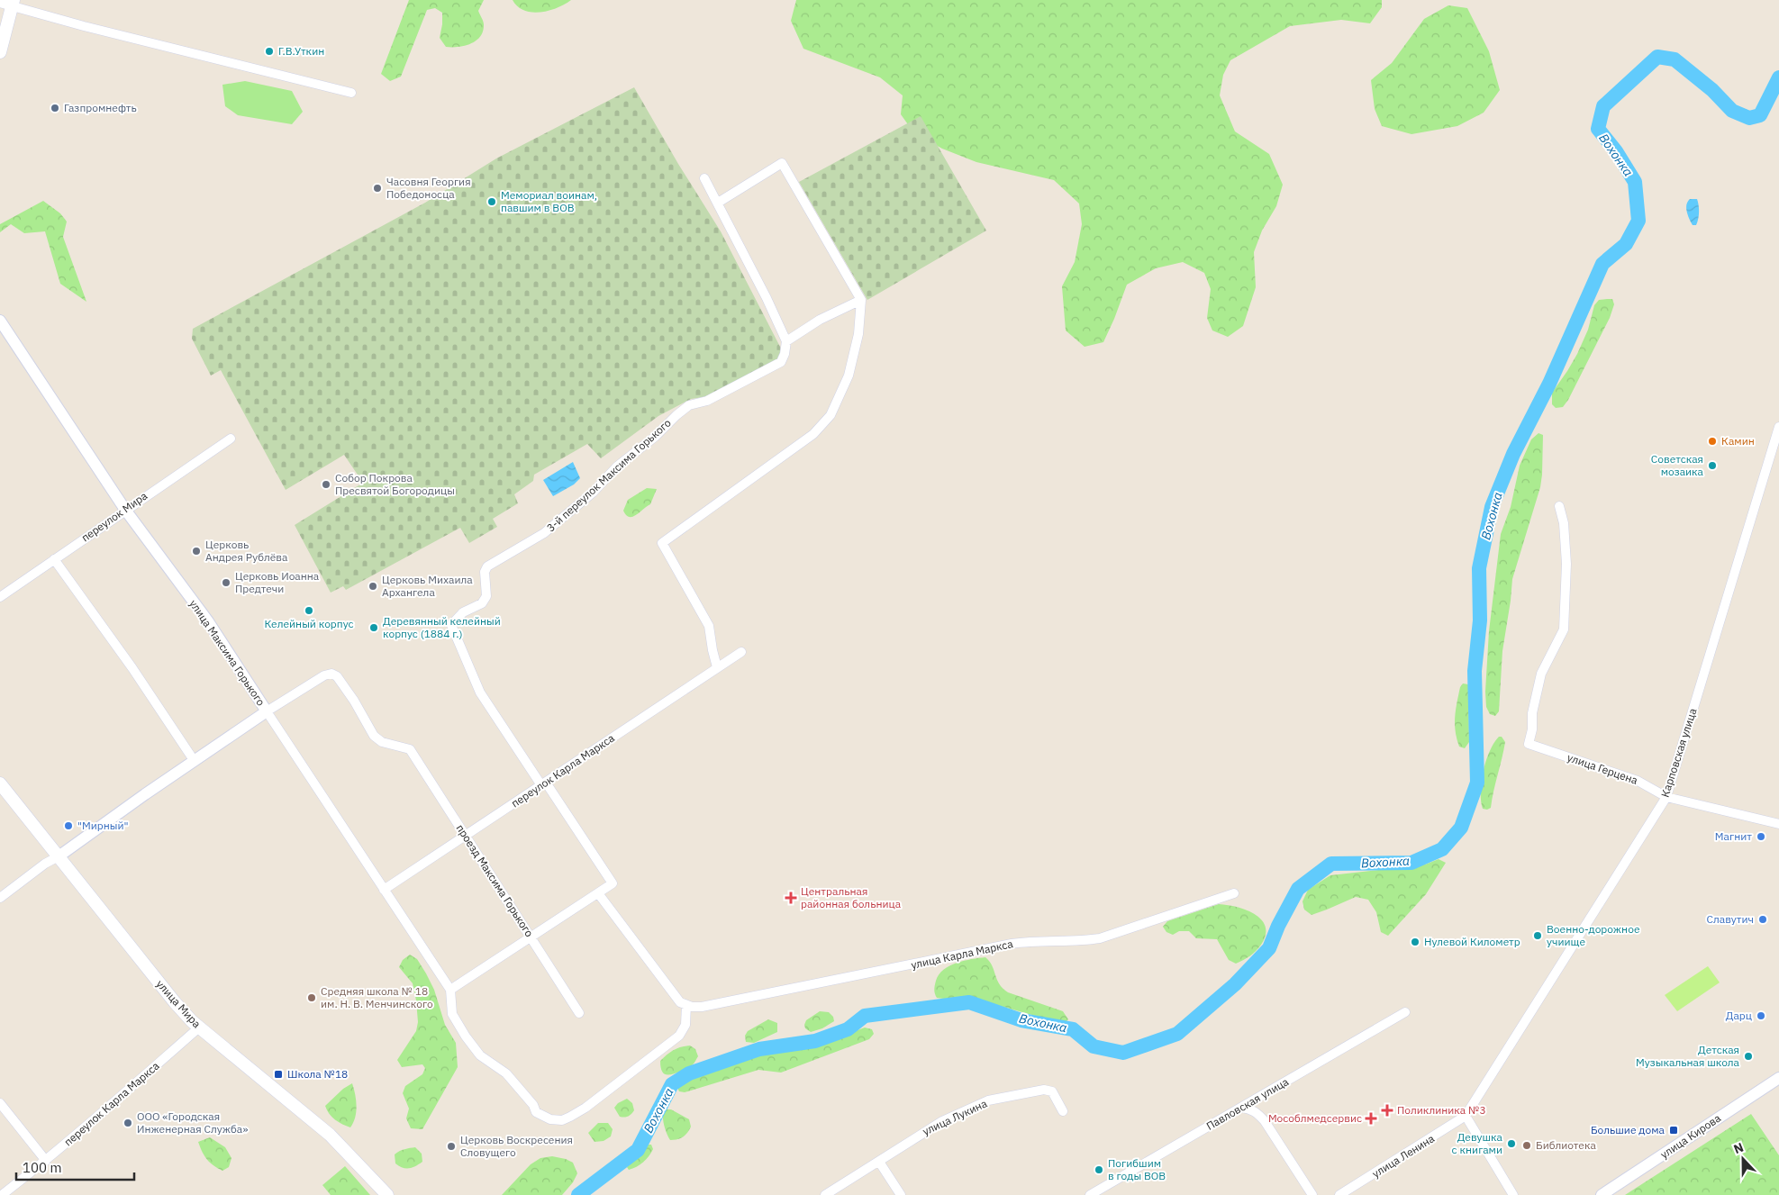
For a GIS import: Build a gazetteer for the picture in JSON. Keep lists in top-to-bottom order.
{
  "streets": {
    "main road": ["улица Мира"],
    "street": [
      "3-й переулок Максима Горького",
      "переулок Мира",
      "улица Максима Горького",
      "Карповская улица",
      "улица Герцена",
      "переулок Карла Маркса",
      "проезд Максима Горького",
      "улица Карла Маркса",
      "Павловская улица",
      "улица Лукина",
      "улица Кирова",
      "улица Ленина"
    ]
  },
  "crossings": [
    ["3-й переулок Максима Горького", "переулок Карла Маркса"],
    ["переулок Мира", "улица Максима Горького"],
    ["улица Максима Горького", "переулок Карла Маркса"],
    ["улица Максима Горького", "проезд Максима Горького"],
    ["Карповская улица", "улица Герцена"],
    ["Карповская улица", "улица Ленина"],
    ["переулок Карла Маркса", "проезд Максима Горького"],
    ["переулок Карла Маркса", "улица Мира"]
  ],
  "water": ["Вохонка"],
  "places": {
    "other": [
      "Г.В.Уткин",
      "Газпромнефть",
      "Часовня Георгия Победоносца",
      "Мемориал воинам, павшим в ВОВ",
      "Камин",
      "Советская мозаика",
      "Собор Покрова Пресвятой Богородицы",
      "Церковь Андрея Рублёва",
      "Церковь Иоанна Предтечи",
      "Церковь Михаила Архангела",
      "Келейный корпус",
      "Деревянный келейный корпус (1884 г.)",
      "\"Мирный\"",
      "Магнит",
      "Славутич",
      "Военно-дорожное учиище",
      "Нулевой Километр",
      "Средняя школа № 18 им. Н. В. Менчинского",
      "Дарц",
      "Детская Музыкальная школа",
      "ООО «Городская Инженерная Служба»",
      "Девушка с книгами",
      "Библиотека",
      "Церковь Воскресения Словущего",
      "Погибшим в годы ВОВ"
    ],
    "health": ["Центральная районная больница", "Поликлиника №3", "Мособлмедсервис"],
    "transit": ["Школа №18", "Большие дома"]
  },
  "scale_bar": "100 m",
  "north": "top"
}
